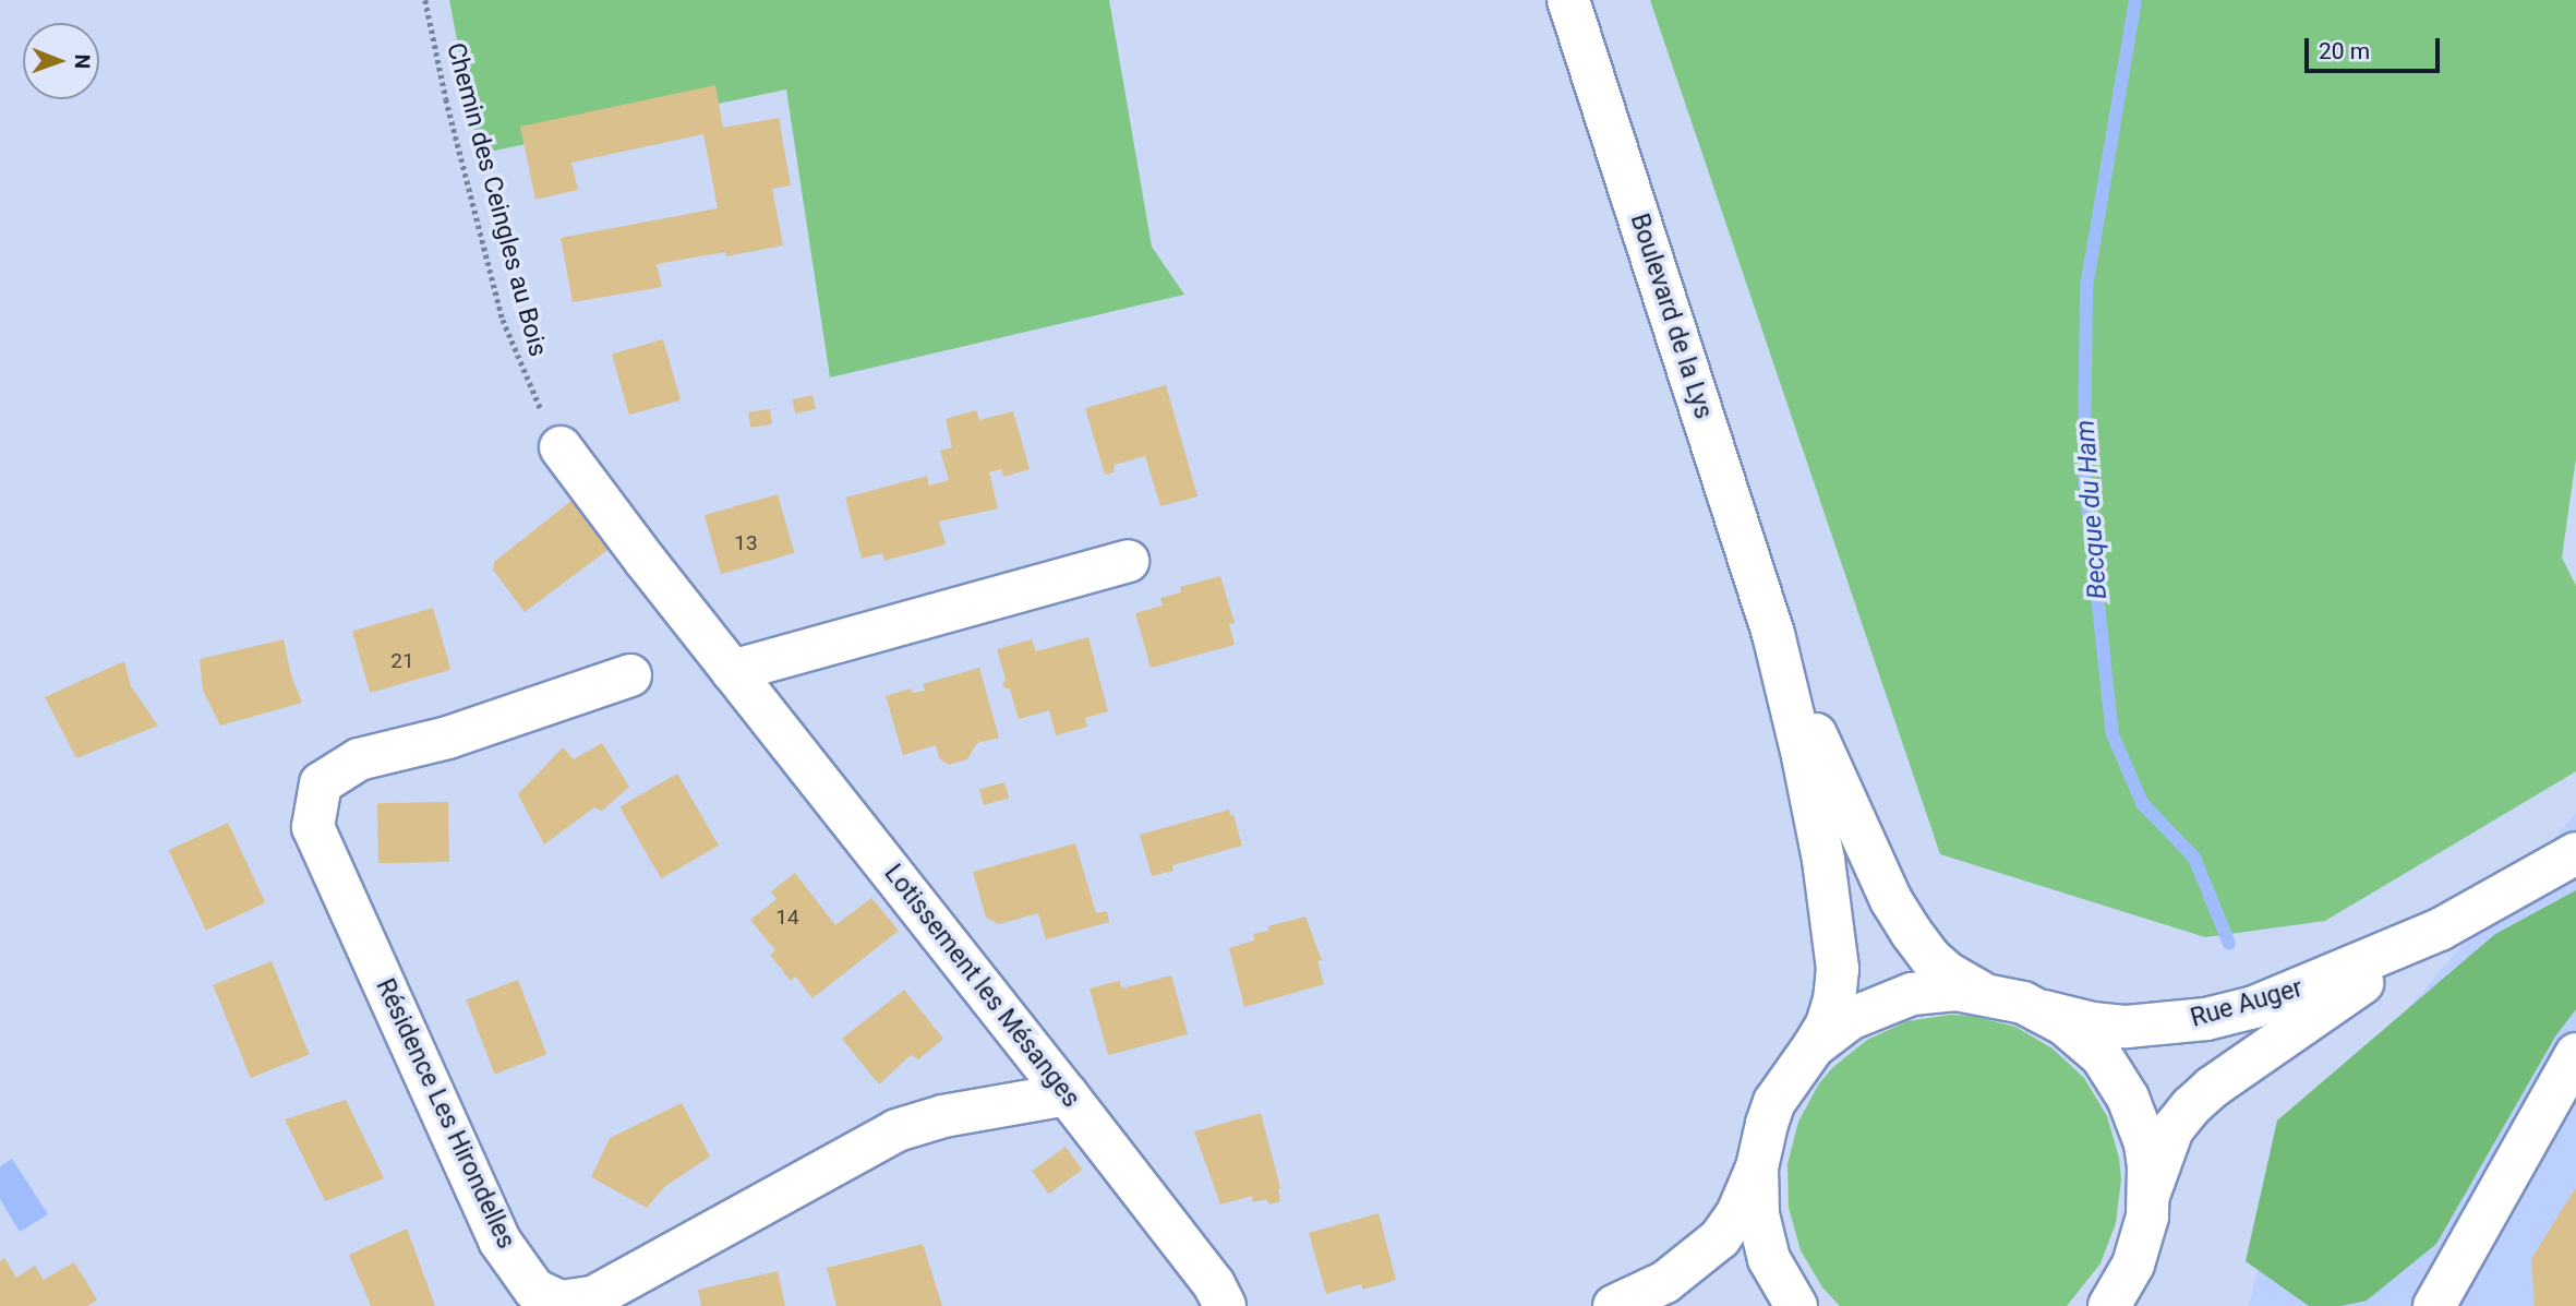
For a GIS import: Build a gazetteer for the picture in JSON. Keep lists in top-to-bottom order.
{
  "streets": {
    "street": [
      "Boulevard de la Lys",
      "Lotissement les Mésanges",
      "Rue Auger",
      "Résidence Les Hirondelles"
    ],
    "path": ["Chemin des Ceingles au Bois"]
  },
  "crossings": [
    ["Chemin des Ceingles au Bois", "Lotissement les Mésanges"],
    ["Lotissement les Mésanges", "Résidence Les Hirondelles"]
  ],
  "water": ["Becque du Ham"],
  "house_numbers": ["13", "21", "14"],
  "scale_bar": "20 m",
  "north": "right"
}
